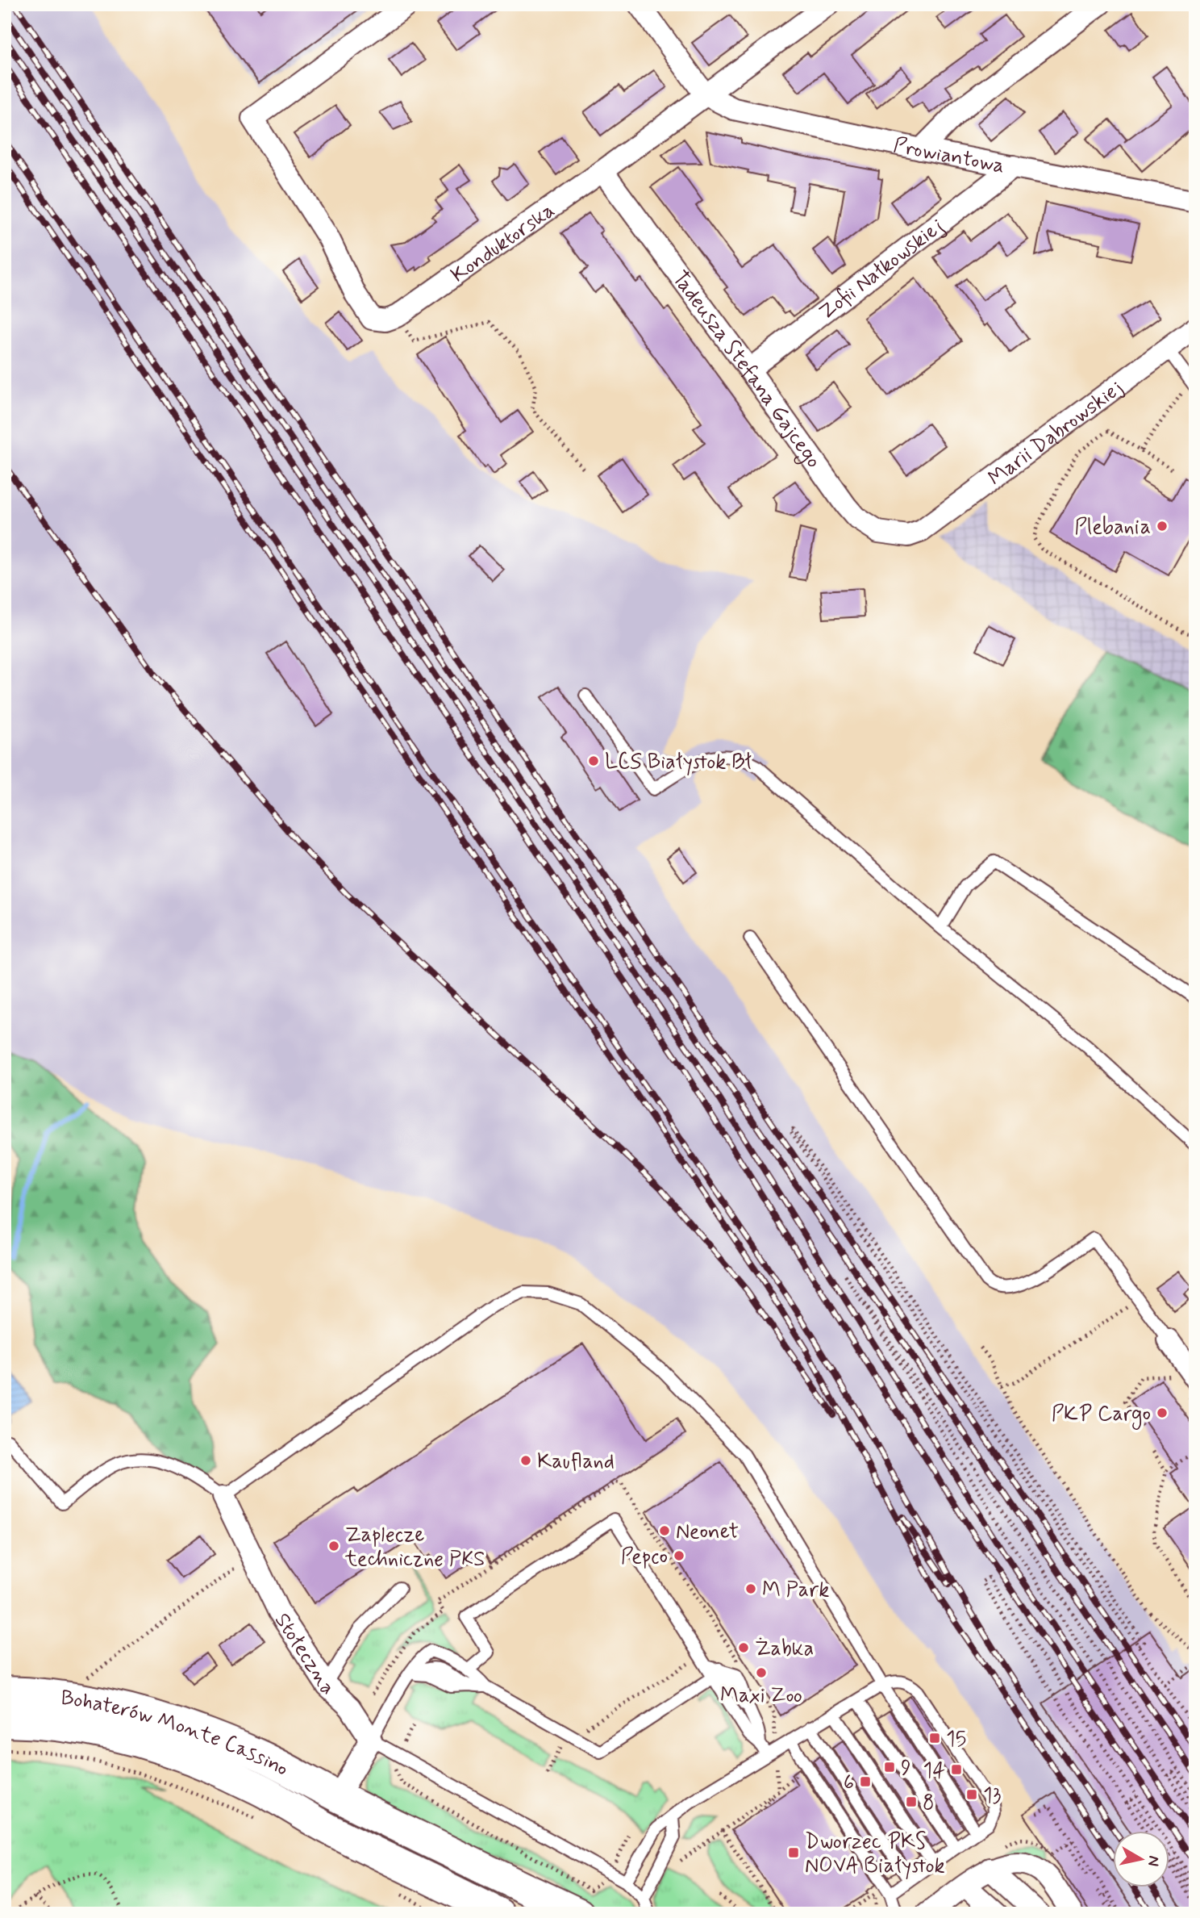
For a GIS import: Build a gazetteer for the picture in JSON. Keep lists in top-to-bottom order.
{
  "streets": {
    "street": [
      "Prowiantowa",
      "Konduktorska",
      "Zofii Nałkowskiej",
      "Tadeusza Stefana Gajcego",
      "Marii Dąbrowskiej",
      "Stołeczna",
      "Bohaterów Monte Cassino"
    ]
  },
  "crossings": [
    ["Prowiantowa", "Konduktorska"],
    ["Prowiantowa", "Zofii Nałkowskiej"],
    ["Konduktorska", "Tadeusza Stefana Gajcego"],
    ["Zofii Nałkowskiej", "Tadeusza Stefana Gajcego"],
    ["Tadeusza Stefana Gajcego", "Marii Dąbrowskiej"]
  ],
  "places": {
    "other": [
      "Plebania",
      "LCS Białystok Bł",
      "PKP Cargo",
      "Kaufland",
      "Neonet",
      "Zaplecze techniczne PKS",
      "Pepco",
      "M Park",
      "Żabka",
      "Maxi Zoo"
    ],
    "transit": [
      "15",
      "9",
      "14",
      "6",
      "13",
      "8",
      "Dworzec PKS NOVA Białystok"
    ]
  },
  "north": "right"
}
